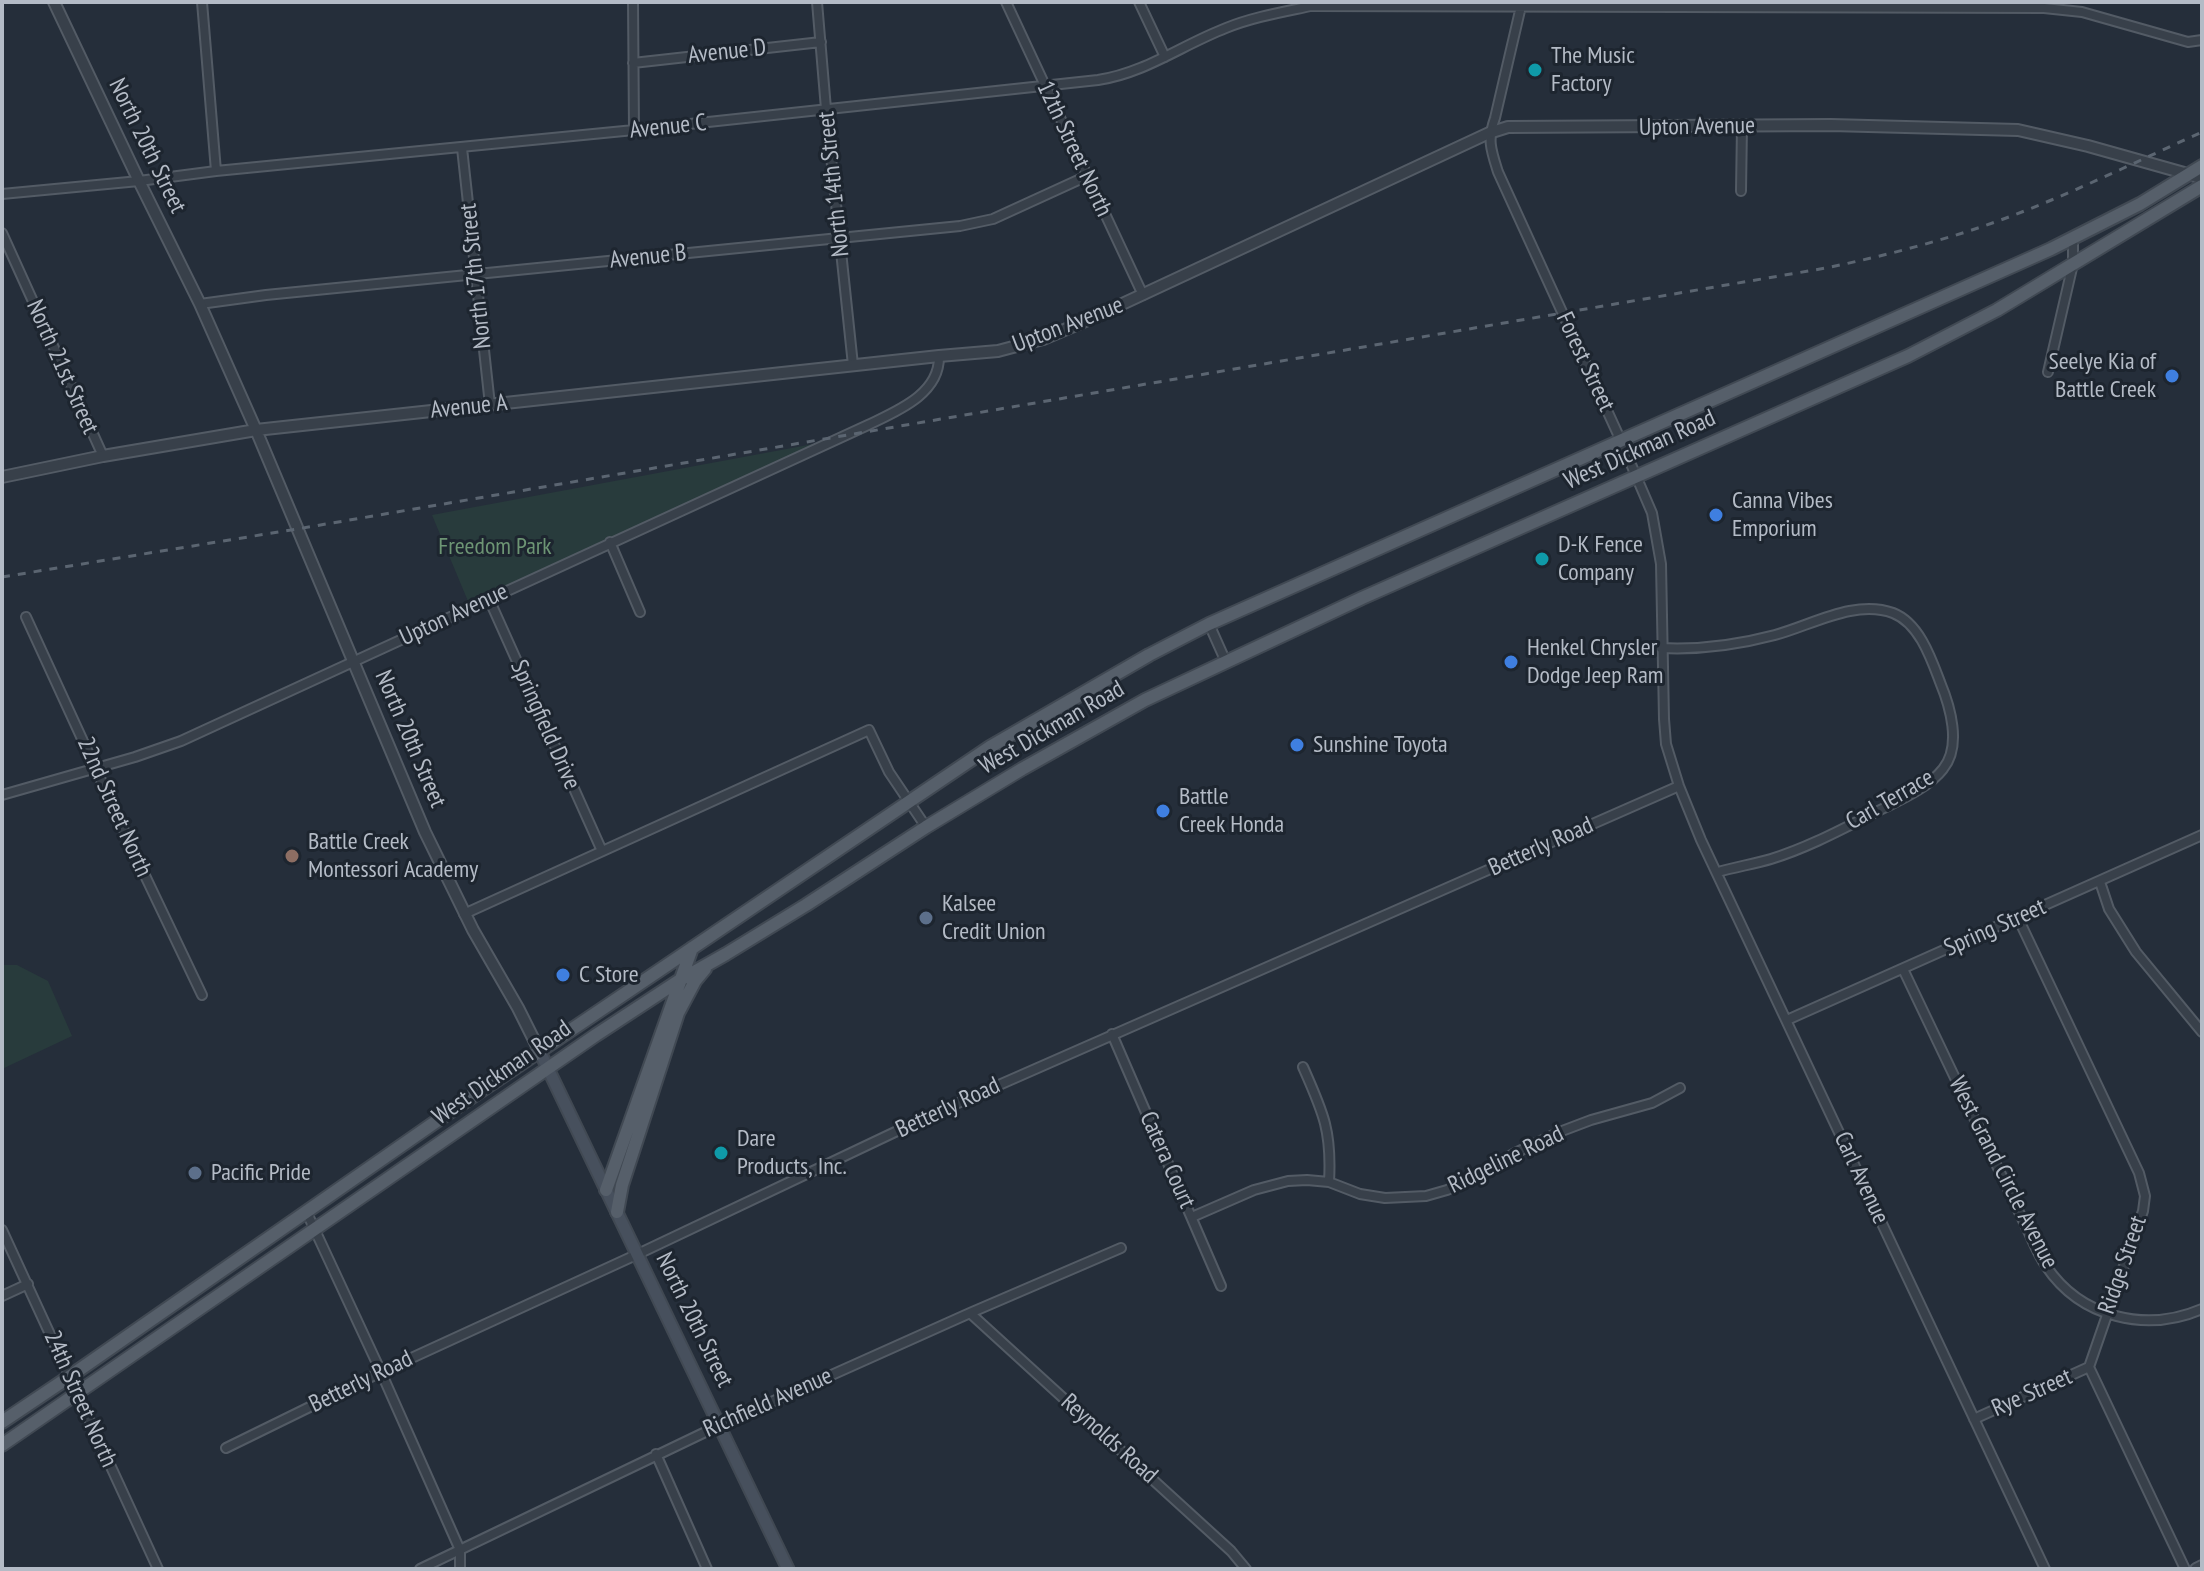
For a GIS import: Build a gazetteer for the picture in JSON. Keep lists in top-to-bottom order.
{
  "streets": {
    "main road": ["North 20th Street", "West Dickman Road"],
    "street": [
      "Avenue D",
      "Avenue C",
      "Upton Avenue",
      "12th Street North",
      "North 14th Street",
      "Avenue B",
      "North 17th Street",
      "Forest Street",
      "North 21st Street",
      "Avenue A",
      "Springfield Drive",
      "Carl Terrace",
      "22nd Street North",
      "Betterly Road",
      "Spring Street",
      "Catera Court",
      "Ridgeline Road",
      "West Grand Circle Avenue",
      "Carl Avenue",
      "Ridge Street",
      "Rye Street",
      "24th Street North",
      "Richfield Avenue",
      "Reynolds Road"
    ]
  },
  "crossings": [
    ["Avenue D", "North 14th Street"],
    ["Avenue C", "North 20th Street"],
    ["Avenue C", "12th Street North"],
    ["Avenue C", "North 14th Street"],
    ["Avenue C", "North 17th Street"],
    ["Upton Avenue", "North 20th Street"],
    ["Upton Avenue", "12th Street North"],
    ["Upton Avenue", "Forest Street"],
    ["Upton Avenue", "Avenue A"],
    ["Upton Avenue", "West Dickman Road"],
    ["Upton Avenue", "Springfield Drive"],
    ["Upton Avenue", "22nd Street North"],
    ["North 20th Street", "Avenue B"],
    ["North 20th Street", "Avenue A"],
    ["North 20th Street", "West Dickman Road"],
    ["North 20th Street", "Betterly Road"],
    ["North 20th Street", "Richfield Avenue"],
    ["12th Street North", "Avenue B"],
    ["North 14th Street", "Avenue B"],
    ["North 14th Street", "Avenue A"],
    ["Avenue B", "North 17th Street"],
    ["North 17th Street", "Avenue A"],
    ["Forest Street", "West Dickman Road"],
    ["Forest Street", "Carl Terrace"],
    ["Forest Street", "Betterly Road"],
    ["Forest Street", "Carl Avenue"],
    ["North 21st Street", "Avenue A"],
    ["West Dickman Road", "24th Street North"],
    ["Carl Terrace", "Carl Avenue"],
    ["Betterly Road", "Catera Court"],
    ["Betterly Road", "Carl Avenue"],
    ["Spring Street", "West Grand Circle Avenue"],
    ["Spring Street", "Carl Avenue"],
    ["Spring Street", "Ridge Street"],
    ["Catera Court", "Ridgeline Road"],
    ["West Grand Circle Avenue", "Ridge Street"],
    ["Carl Avenue", "Rye Street"],
    ["Ridge Street", "Rye Street"],
    ["Richfield Avenue", "Reynolds Road"]
  ],
  "parks": ["Freedom Park"],
  "places": [
    "The Music Factory",
    "Seelye Kia of Battle Creek",
    "Canna Vibes Emporium",
    "D-K Fence Company",
    "Henkel Chrysler Dodge Jeep Ram",
    "Sunshine Toyota",
    "Battle Creek Honda",
    "Battle Creek Montessori Academy",
    "Kalsee Credit Union",
    "C Store",
    "Dare Products, Inc.",
    "Pacific Pride"
  ]
}
